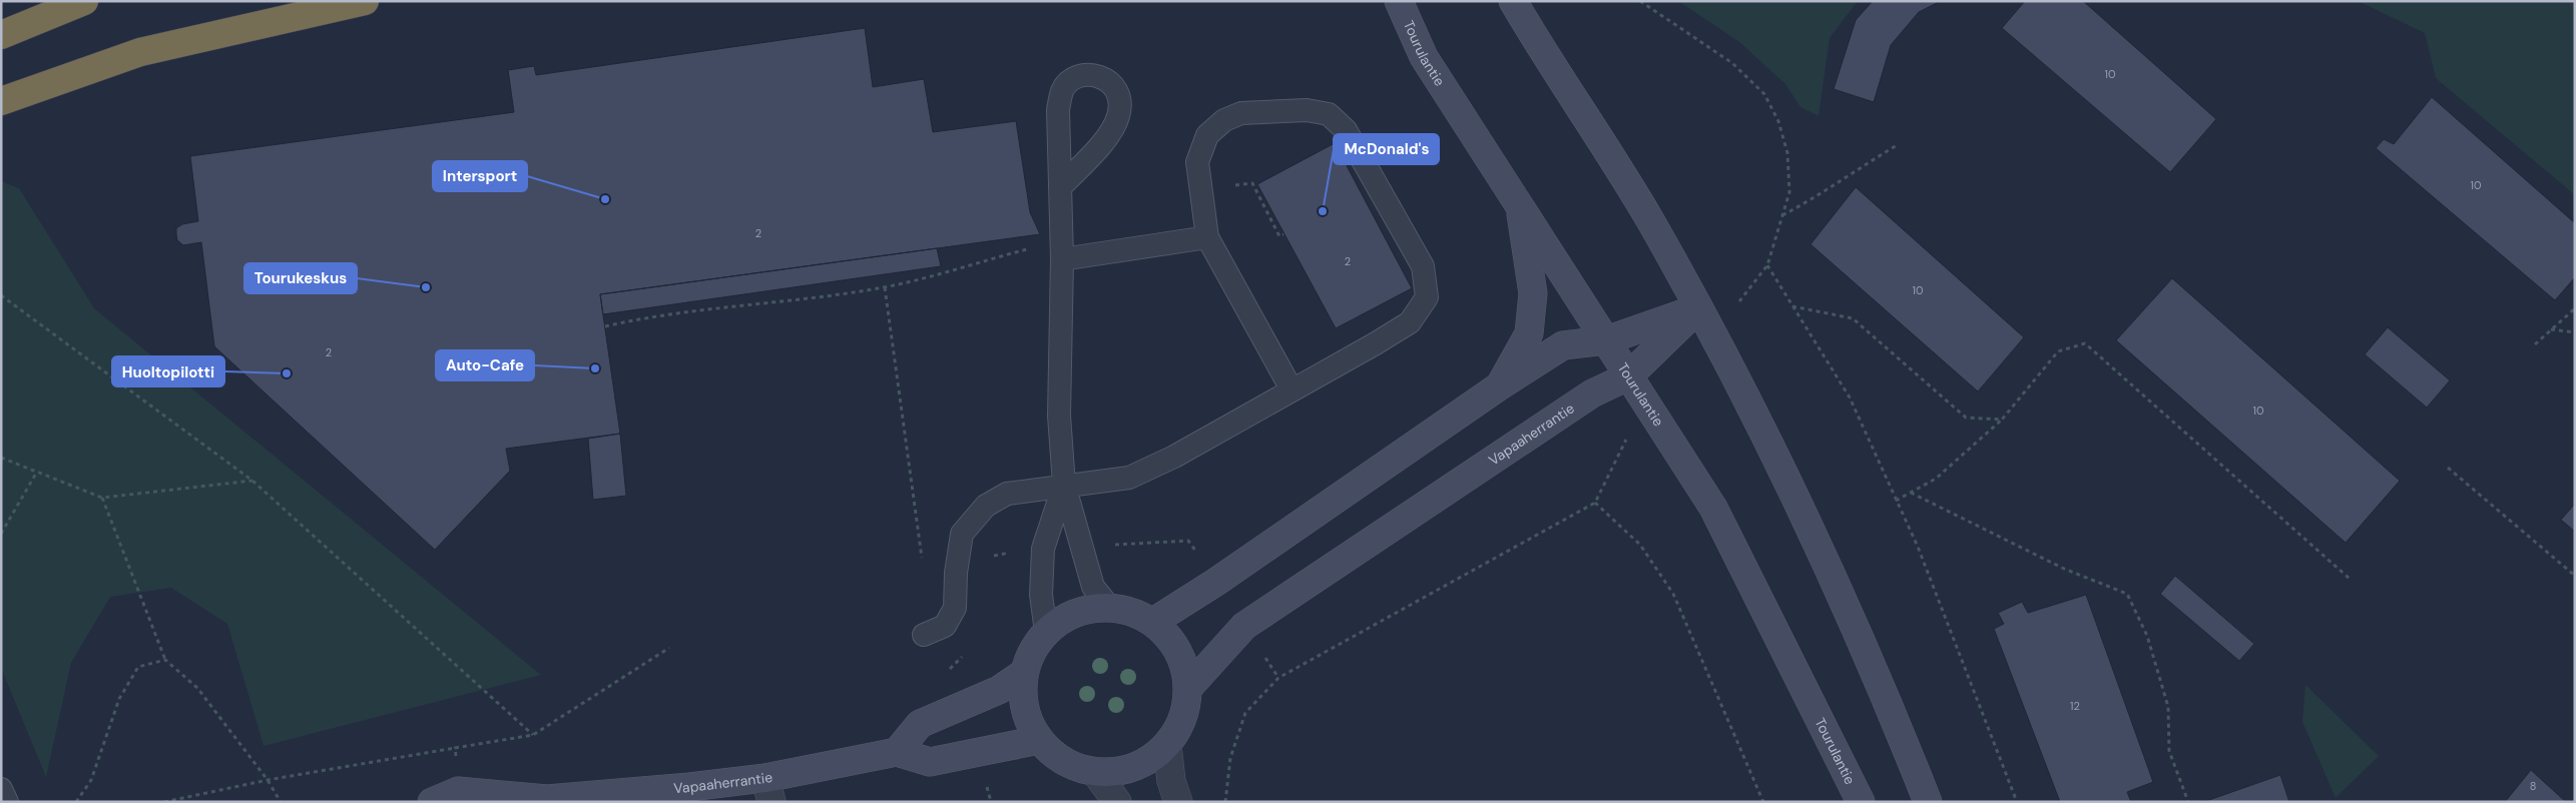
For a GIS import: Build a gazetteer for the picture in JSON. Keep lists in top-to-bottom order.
{
  "streets": {
    "street": ["Tourulantie", "Vapaaherrantie"]
  },
  "crossings": [
    ["Tourulantie", "Vapaaherrantie"]
  ],
  "places": [
    "Intersport",
    "McDonald's",
    "Tourukeskus",
    "Auto-Cafe",
    "Huoltopilotti"
  ],
  "house_numbers": [
    "10",
    "10",
    "2",
    "2",
    "10",
    "2",
    "10",
    "12",
    "8"
  ]
}
